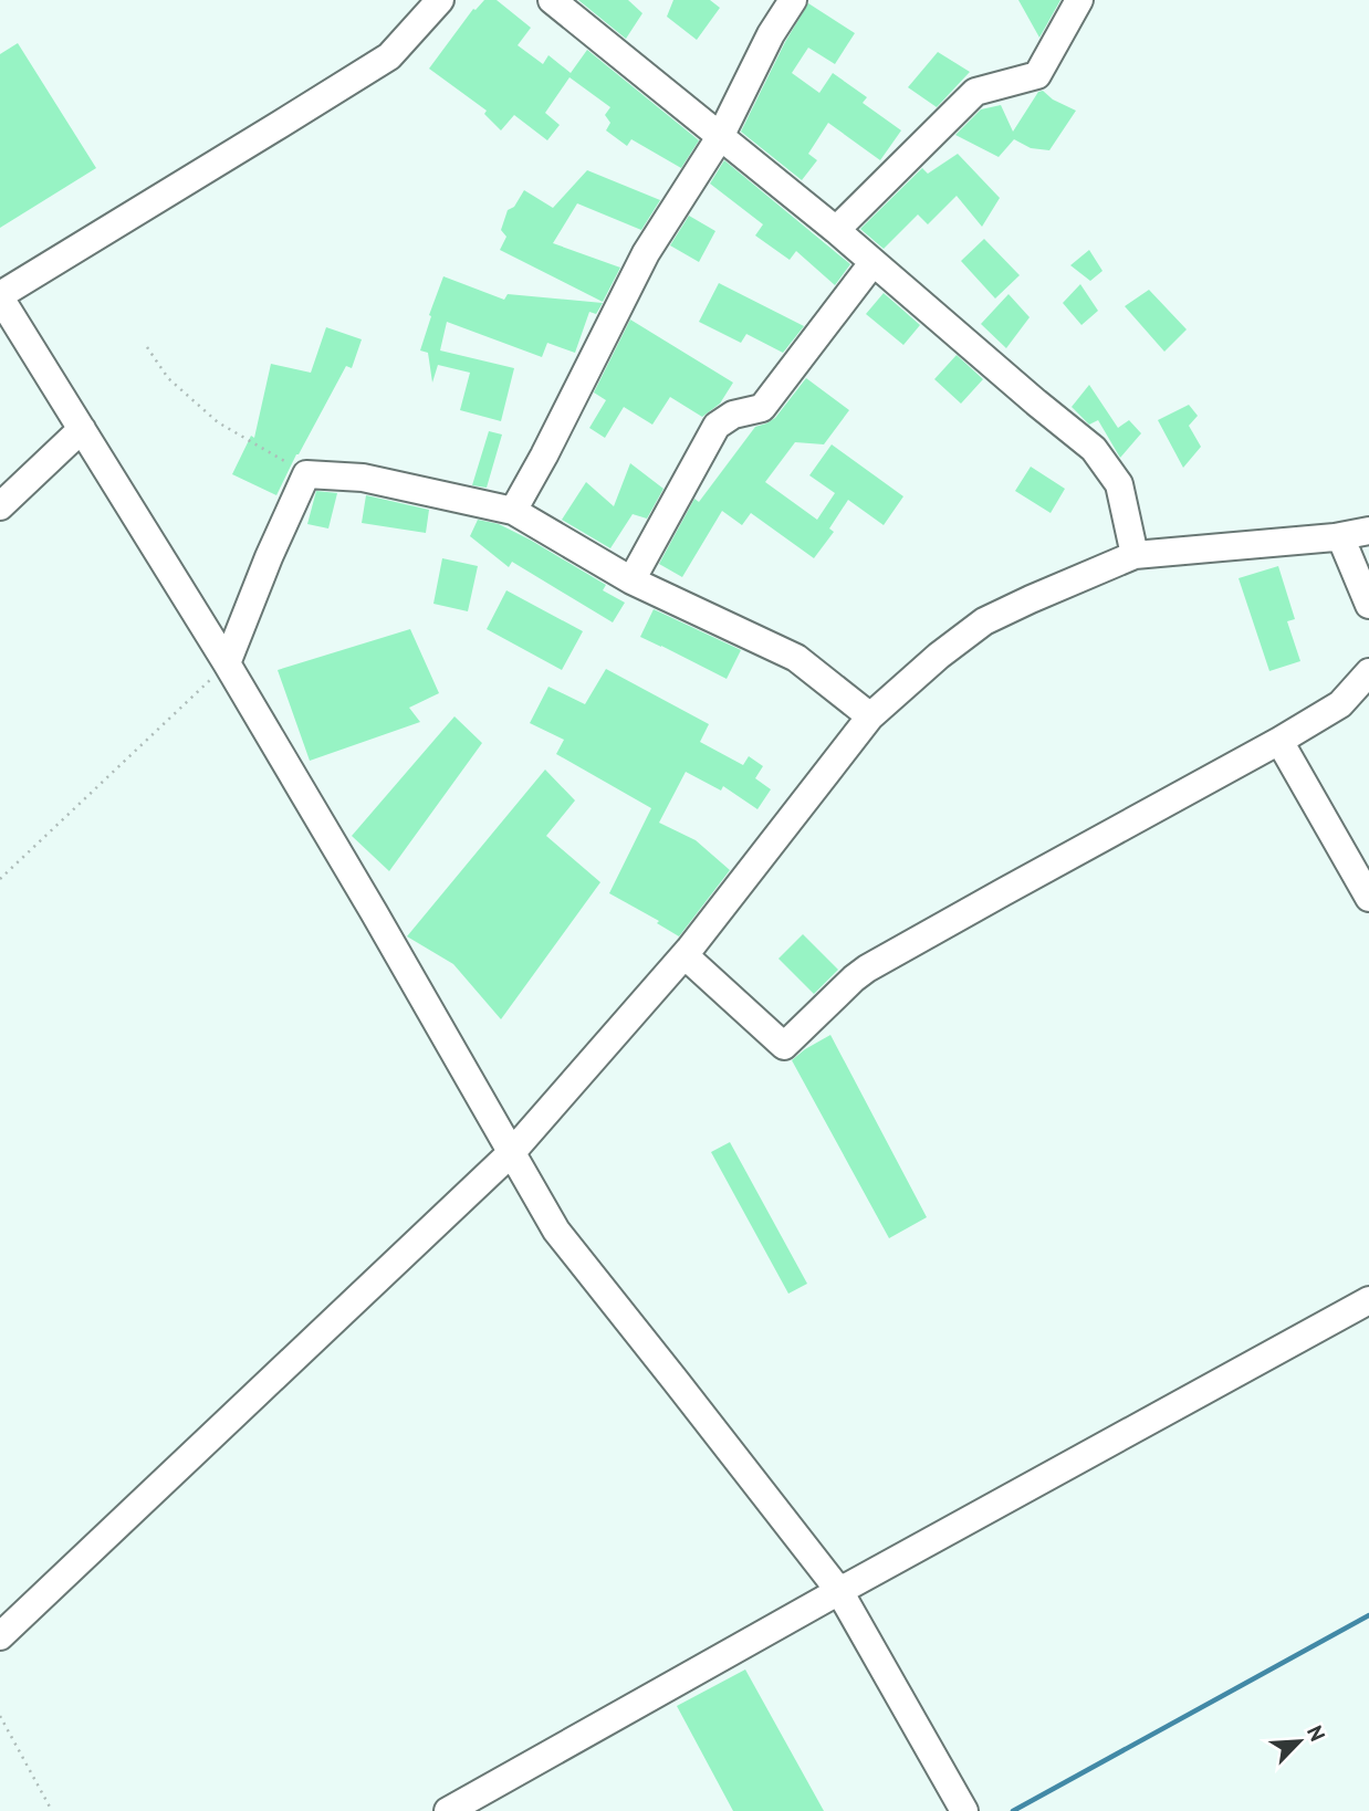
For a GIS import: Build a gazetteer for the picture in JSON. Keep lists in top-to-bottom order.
{
  "north": "top right"
}
